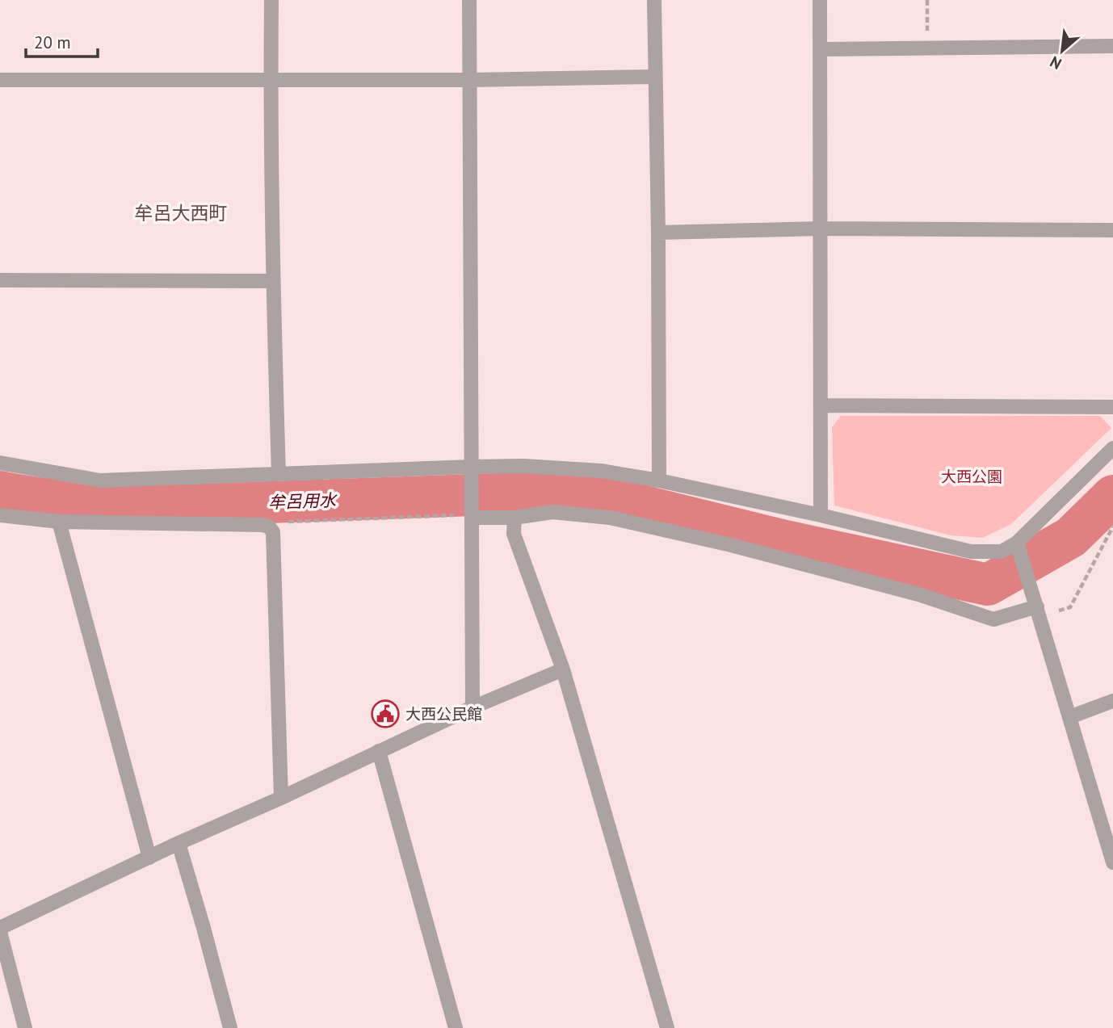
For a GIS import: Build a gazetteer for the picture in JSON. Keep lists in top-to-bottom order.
{
  "districts": ["牟呂大西町"],
  "water": ["牟呂用水"],
  "parks": ["大西公園"],
  "places": {
    "public building": ["大西公民館"]
  },
  "scale_bar": "20 m",
  "north": "bottom left"
}
